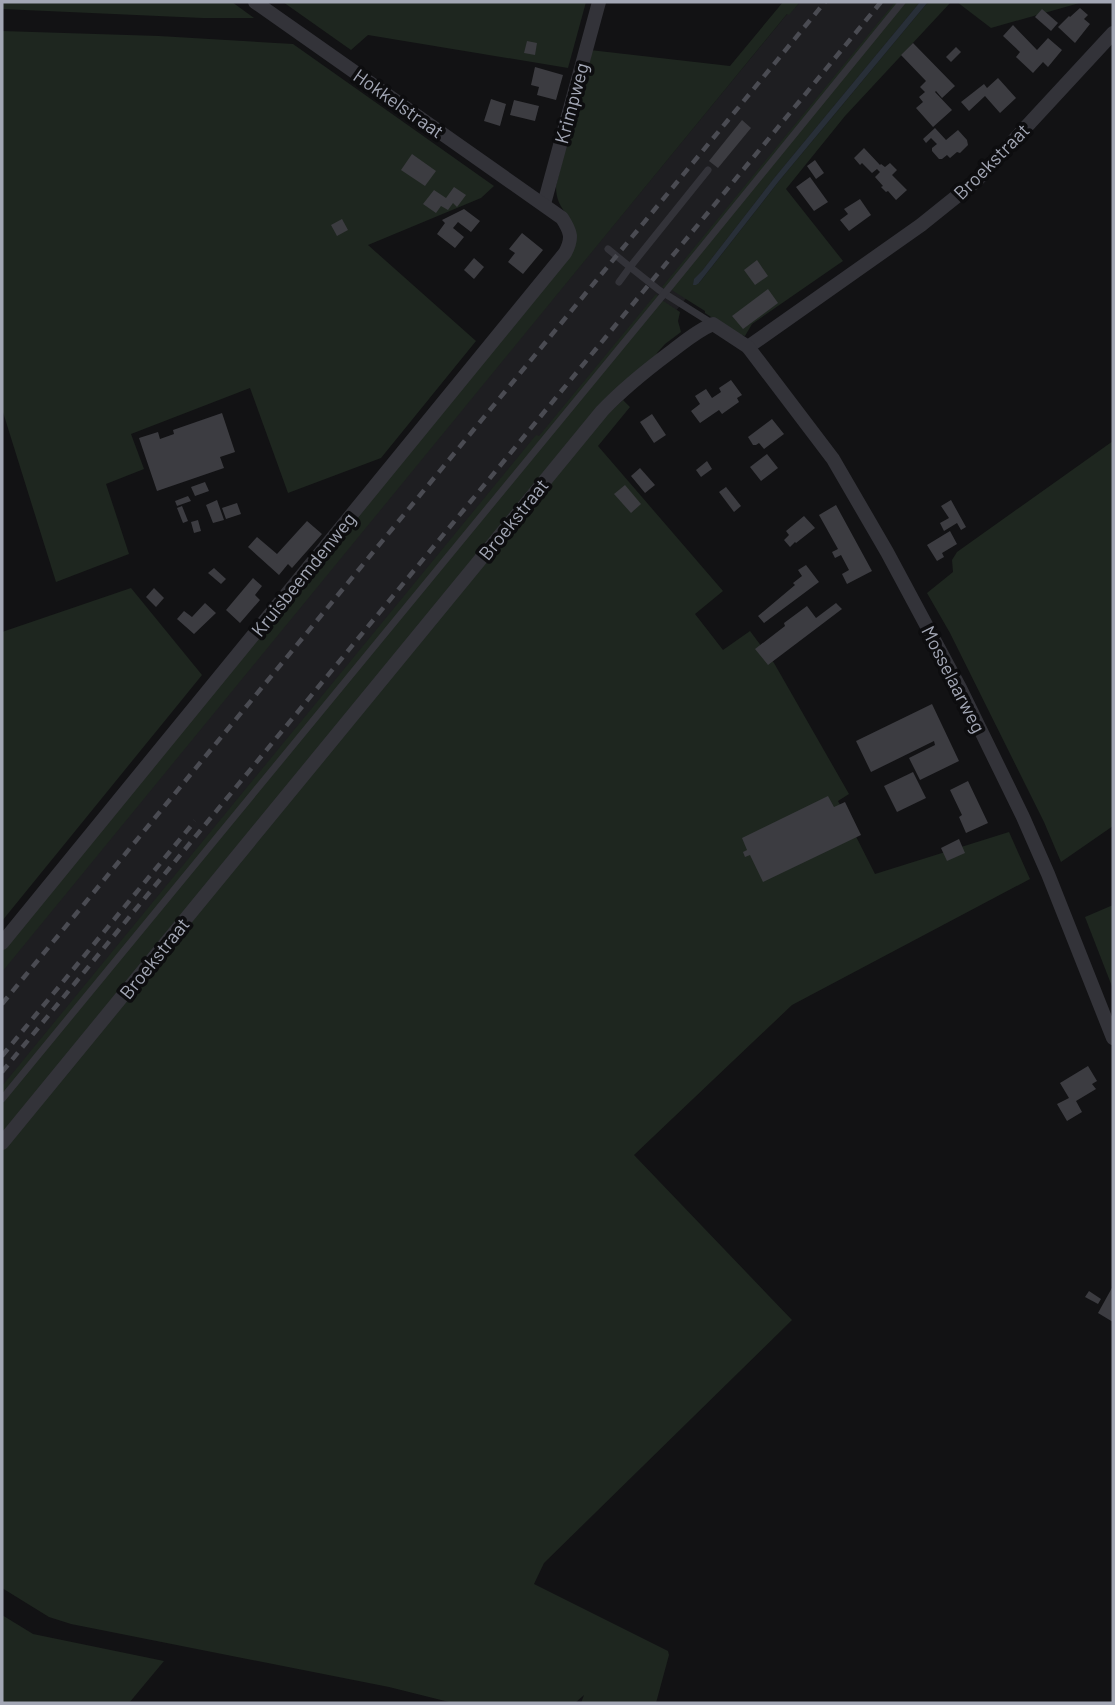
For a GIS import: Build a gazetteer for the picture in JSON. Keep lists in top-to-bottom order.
{
  "streets": {
    "street": [
      "Hokkelstraat",
      "Krimpweg",
      "Broekstraat",
      "Kruisbeemdenweg",
      "Mosselaarweg"
    ]
  },
  "crossings": [
    ["Hokkelstraat", "Krimpweg"],
    ["Hokkelstraat", "Kruisbeemdenweg"],
    ["Krimpweg", "Kruisbeemdenweg"],
    ["Broekstraat", "Mosselaarweg"]
  ]
}
